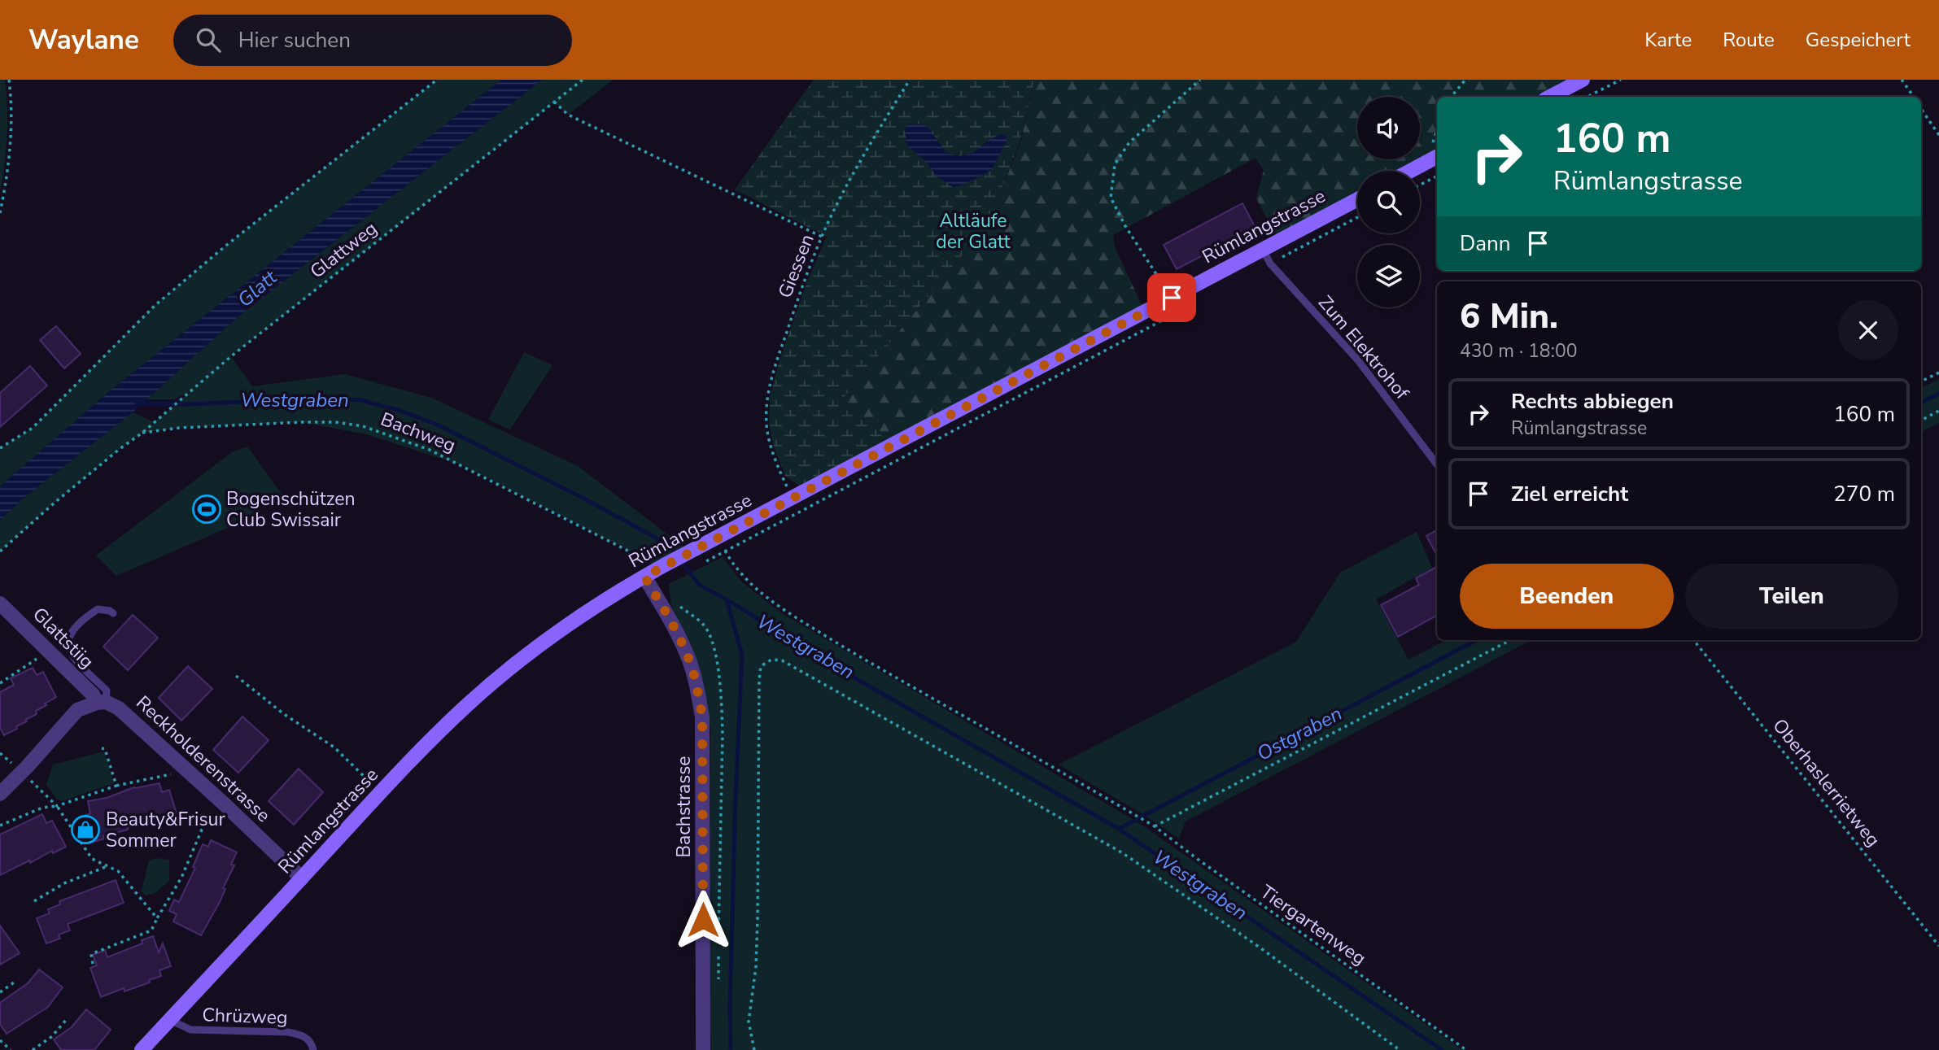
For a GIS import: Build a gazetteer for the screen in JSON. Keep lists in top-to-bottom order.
{
  "streets": {
    "street": [
      "Rümlangstrasse",
      "Glattstiig",
      "Reckholderenstrasse",
      "Bachstrasse"
    ],
    "lane": ["Zum Elektrohof", "Chrüzweg"],
    "path": [
      "Glattweg",
      "Giessen",
      "Bachweg",
      "Oberhaslerrietweg",
      "Tiergartenweg"
    ]
  },
  "crossings": [
    ["Rümlangstrasse", "Zum Elektrohof"],
    ["Rümlangstrasse", "Bachweg"],
    ["Rümlangstrasse", "Reckholderenstrasse"],
    ["Rümlangstrasse", "Bachstrasse"],
    ["Rümlangstrasse", "Tiergartenweg"],
    ["Rümlangstrasse", "Chrüzweg"],
    ["Glattweg", "Bachweg"],
    ["Bachweg", "Bachstrasse"],
    ["Glattstiig", "Reckholderenstrasse"]
  ],
  "water": ["Glatt", "Westgraben", "Ostgraben"],
  "parks": ["Altläufe der Glatt"],
  "places": {
    "sports": ["Bogenschützen Club Swissair"],
    "shop": ["Beauty&Frisur Sommer"]
  },
  "page": {
    "header": "Waylane",
    "search": "Hier suchen",
    "nav": ["Karte", "Route", "Gespeichert"],
    "turn": ["160 m", "Rümlangstrasse"],
    "then": "Dann",
    "heading": ["6 Min.", "430 m · 18:00"],
    "list": [
      {
        "name": "Rechts abbiegen",
        "note": "Rümlangstrasse",
        "value": "160 m"
      },
      {
        "name": "Ziel erreicht",
        "value": "270 m"
      }
    ],
    "buttons": ["Beenden", "Teilen"]
  }
}
